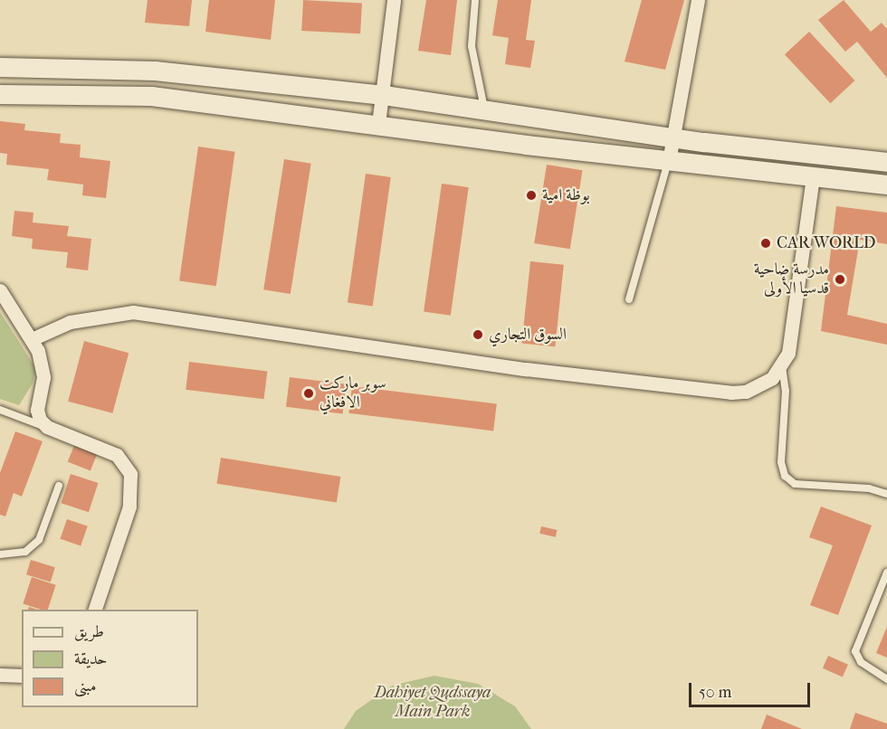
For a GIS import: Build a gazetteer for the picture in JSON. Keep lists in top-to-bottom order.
{
  "parks": ["Dahiyet Qudssaya Main Park"],
  "places": [
    "بوظة امية",
    "CAR WORLD",
    "مدرسة ضاحية قدسيا الأولى",
    "السوق التجاري",
    "سوبر ماركت الافغاني"
  ],
  "legend": ["طريق", "حديقة", "مبنى"],
  "scale_bar": "50 m"
}
